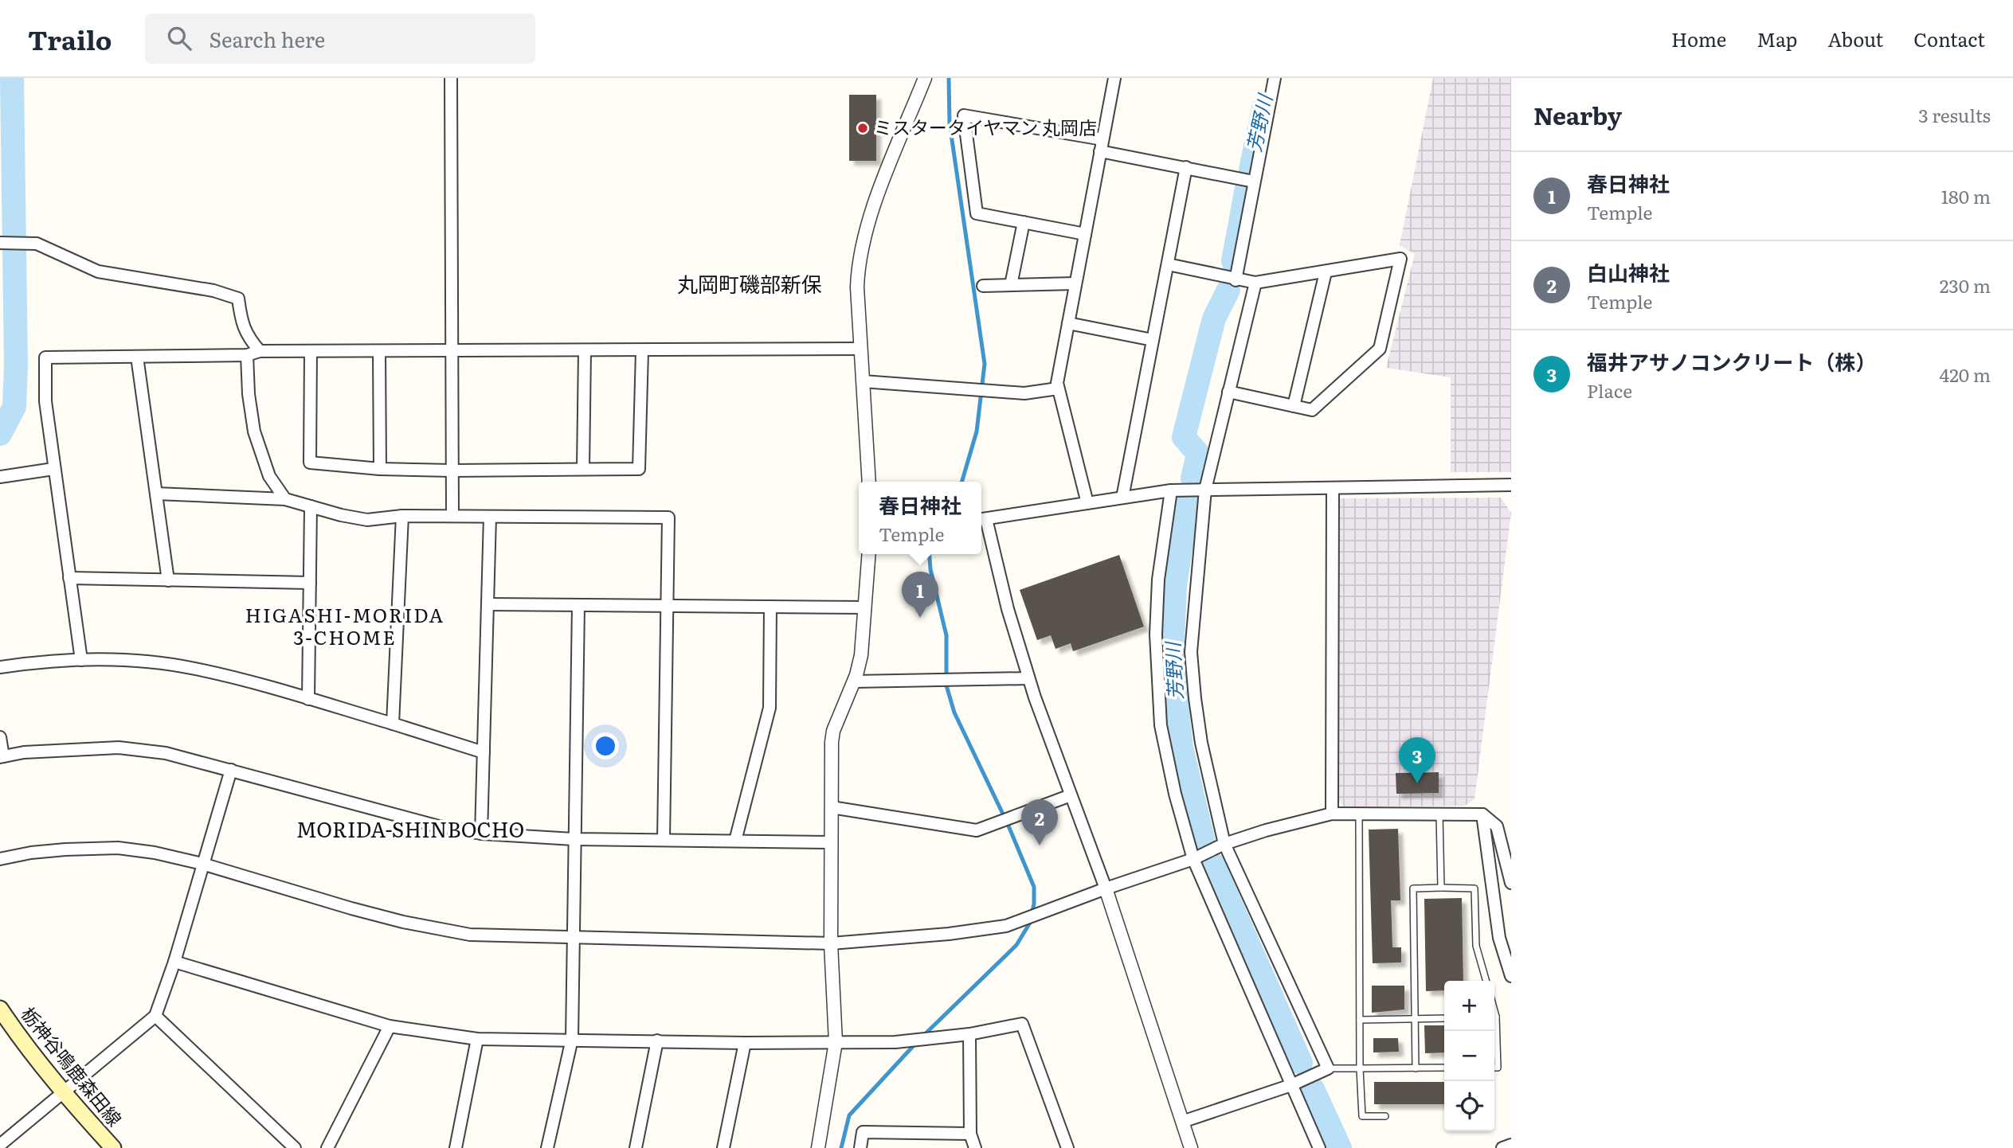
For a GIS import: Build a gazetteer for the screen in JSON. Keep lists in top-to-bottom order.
{
  "streets": {
    "main road": ["栃神谷鳴鹿森田線"]
  },
  "districts": ["丸岡町磯部新保", "HIGASHI-MORIDA 3-CHOME", "MORIDA-SHINBOCHO"],
  "water": ["芳野川"],
  "places": ["ミスタータイヤマン 丸岡店"],
  "page": {
    "header": "Trailo",
    "search": "Search here",
    "nav": [
      "Home",
      "Map",
      "About",
      "Contact"
    ],
    "heading": ["Nearby", "3 results"],
    "list": [
      {
        "mark": "1",
        "name": "春日神社",
        "note": "Temple",
        "value": "180 m"
      },
      {
        "mark": "2",
        "name": "白山神社",
        "note": "Temple",
        "value": "230 m"
      },
      {
        "mark": "3",
        "name": "福井アサノコンクリート（株）",
        "note": "Place",
        "value": "420 m"
      }
    ],
    "popup": ["春日神社", "Temple"],
    "pins": ["1", "3", "2"],
    "map_buttons": ["+", "−"]
  }
}
